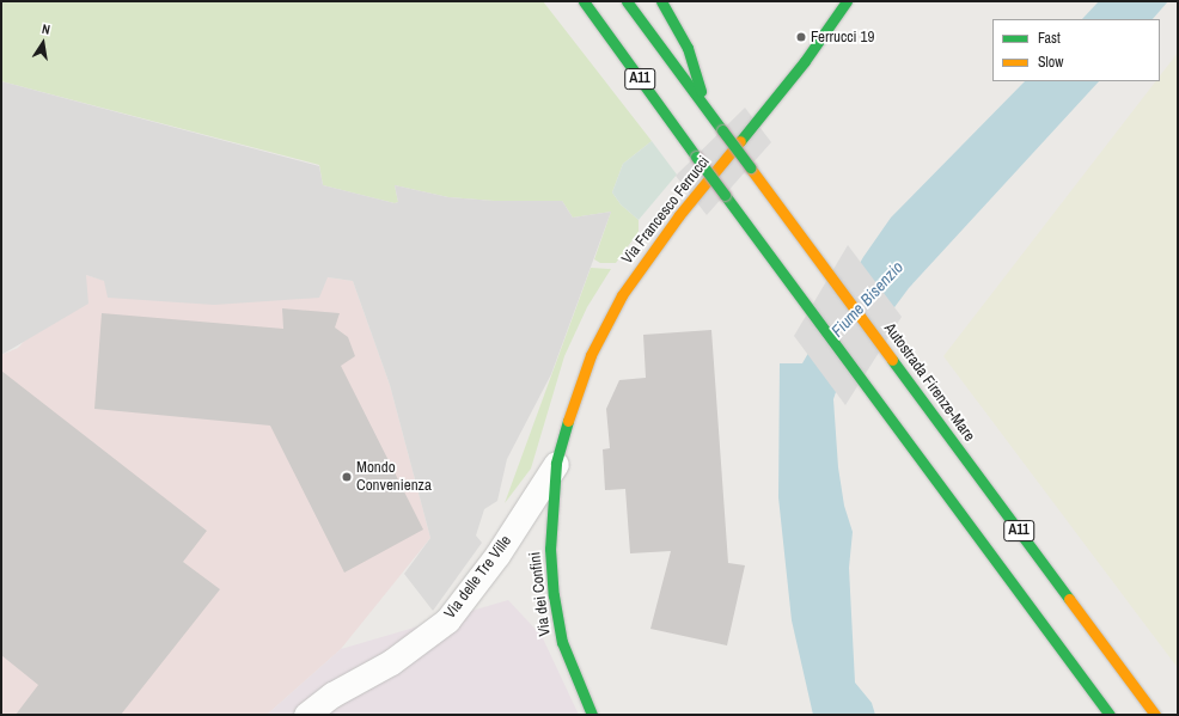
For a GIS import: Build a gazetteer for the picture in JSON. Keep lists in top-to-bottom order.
{
  "streets": {
    "main road": [
      "A11",
      "Via Francesco Ferrucci",
      "Autostrada Firenze-Mare",
      "Via dei Confini"
    ],
    "street": ["Via delle Tre Ville"]
  },
  "crossings": [
    ["Via Francesco Ferrucci", "Via delle Tre Ville"],
    ["Via Francesco Ferrucci", "Via dei Confini"],
    ["Via delle Tre Ville", "Via dei Confini"]
  ],
  "water": ["Fiume Bisenzio"],
  "places": ["Ferrucci 19", "Mondo Convenienza"],
  "legend": ["Fast", "Slow"],
  "north": "top"
}
